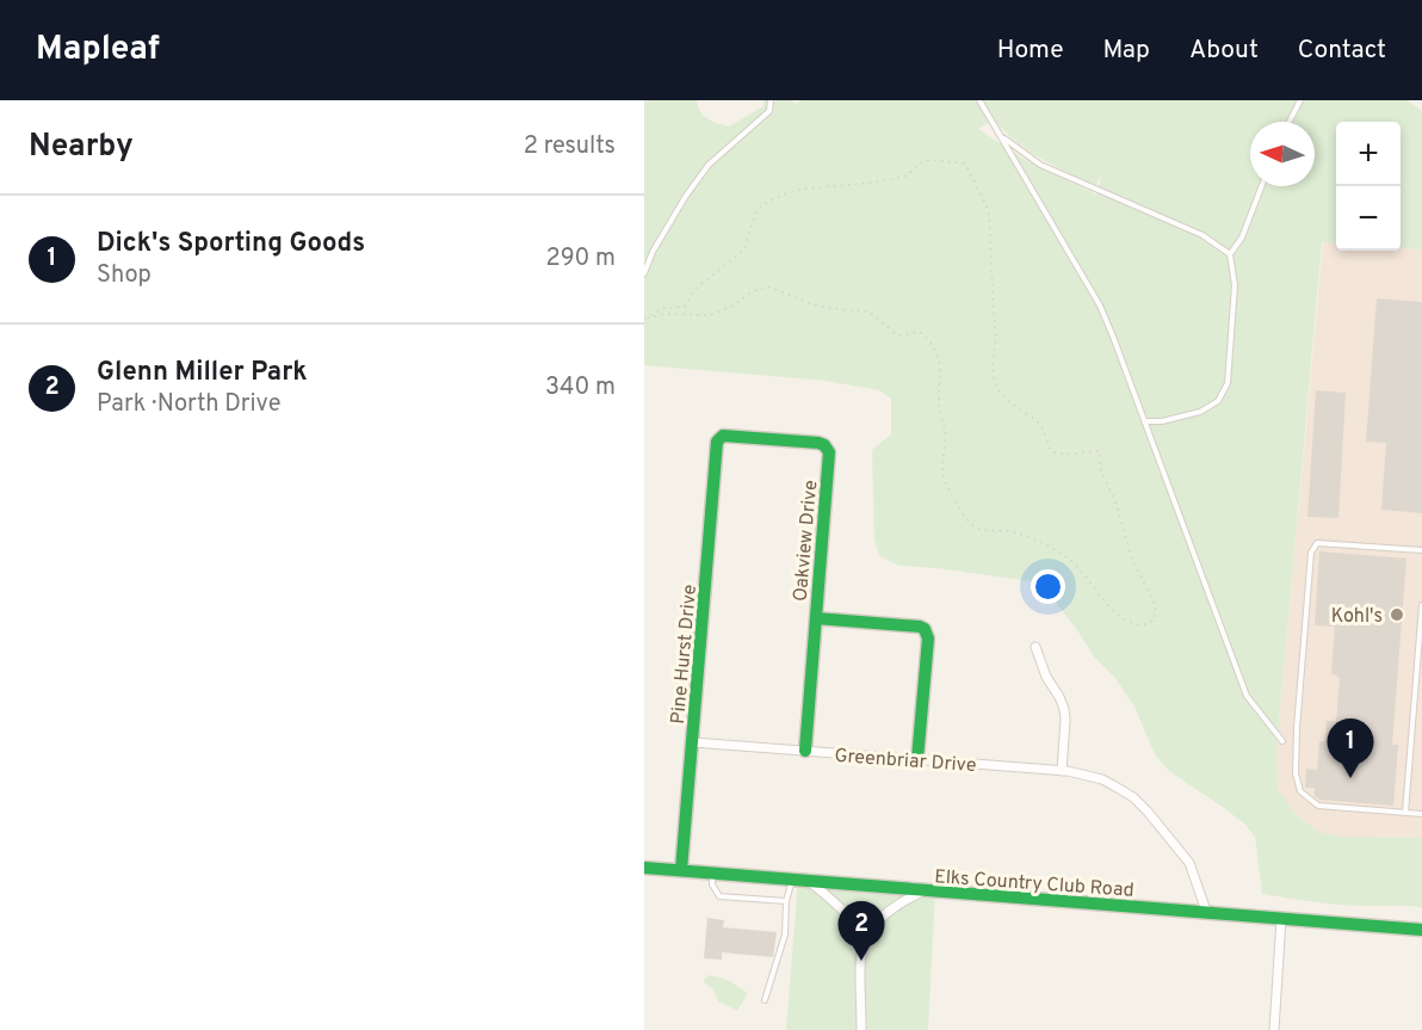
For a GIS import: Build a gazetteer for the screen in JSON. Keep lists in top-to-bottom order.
{
  "streets": {
    "street": [
      "Oakview Drive",
      "Pine Hurst Drive",
      "Greenbriar Drive",
      "Elks Country Club Road"
    ]
  },
  "crossings": [
    ["Oakview Drive", "Pine Hurst Drive"],
    ["Oakview Drive", "Greenbriar Drive"],
    ["Pine Hurst Drive", "Greenbriar Drive"],
    ["Pine Hurst Drive", "Elks Country Club Road"],
    ["Greenbriar Drive", "Elks Country Club Road"]
  ],
  "places": ["Kohl's"],
  "north": "left",
  "page": {
    "header": "Mapleaf",
    "nav": [
      "Home",
      "Map",
      "About",
      "Contact"
    ],
    "heading": ["Nearby", "2 results"],
    "map_buttons": ["+", "−"],
    "list": [
      {
        "mark": "1",
        "name": "Dick's Sporting Goods",
        "note": "Shop",
        "value": "290 m"
      },
      {
        "mark": "2",
        "name": "Glenn Miller Park",
        "note": "Park · North Drive",
        "value": "340 m"
      }
    ],
    "pins": ["1", "2"]
  }
}
